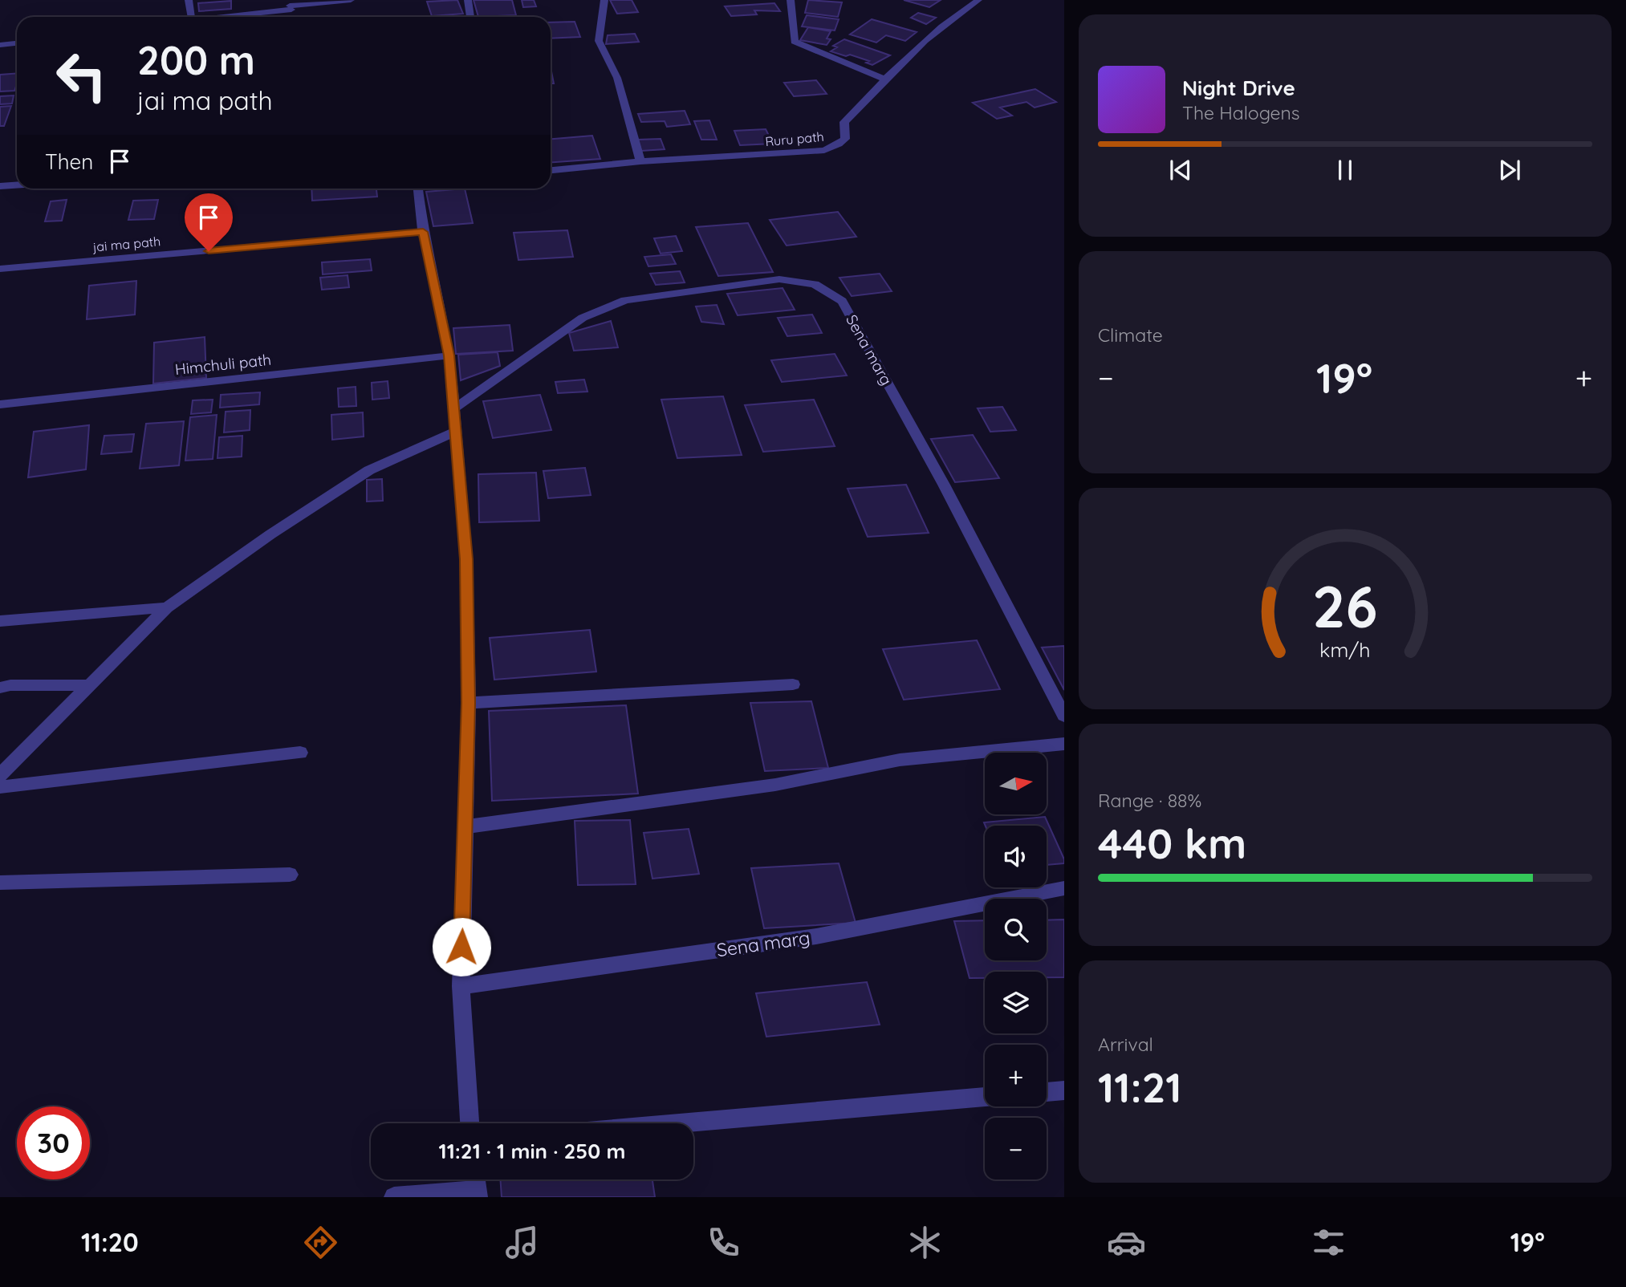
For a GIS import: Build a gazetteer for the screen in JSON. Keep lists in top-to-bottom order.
{
  "streets": {
    "street": [
      "Ruru path",
      "jai ma path",
      "Sena marg",
      "Himchuli path"
    ]
  },
  "north": "right",
  "page": {
    "turn": ["200 m", "jai ma path"],
    "song": ["Night Drive", "The Halogens"],
    "then": "Then",
    "tile": [
      "Climate",
      ["Range · 88%", "440 km"],
      ["Arrival", "11:21"]
    ],
    "heat": ["−", "19°", "+"],
    "map_buttons": ["+", "−"],
    "limit": "30",
    "trip": "11:21 · 1 min · 250 m",
    "tabs": ["11:20", "19°"],
    "gauge": ["26", "km/h"]
  }
}
